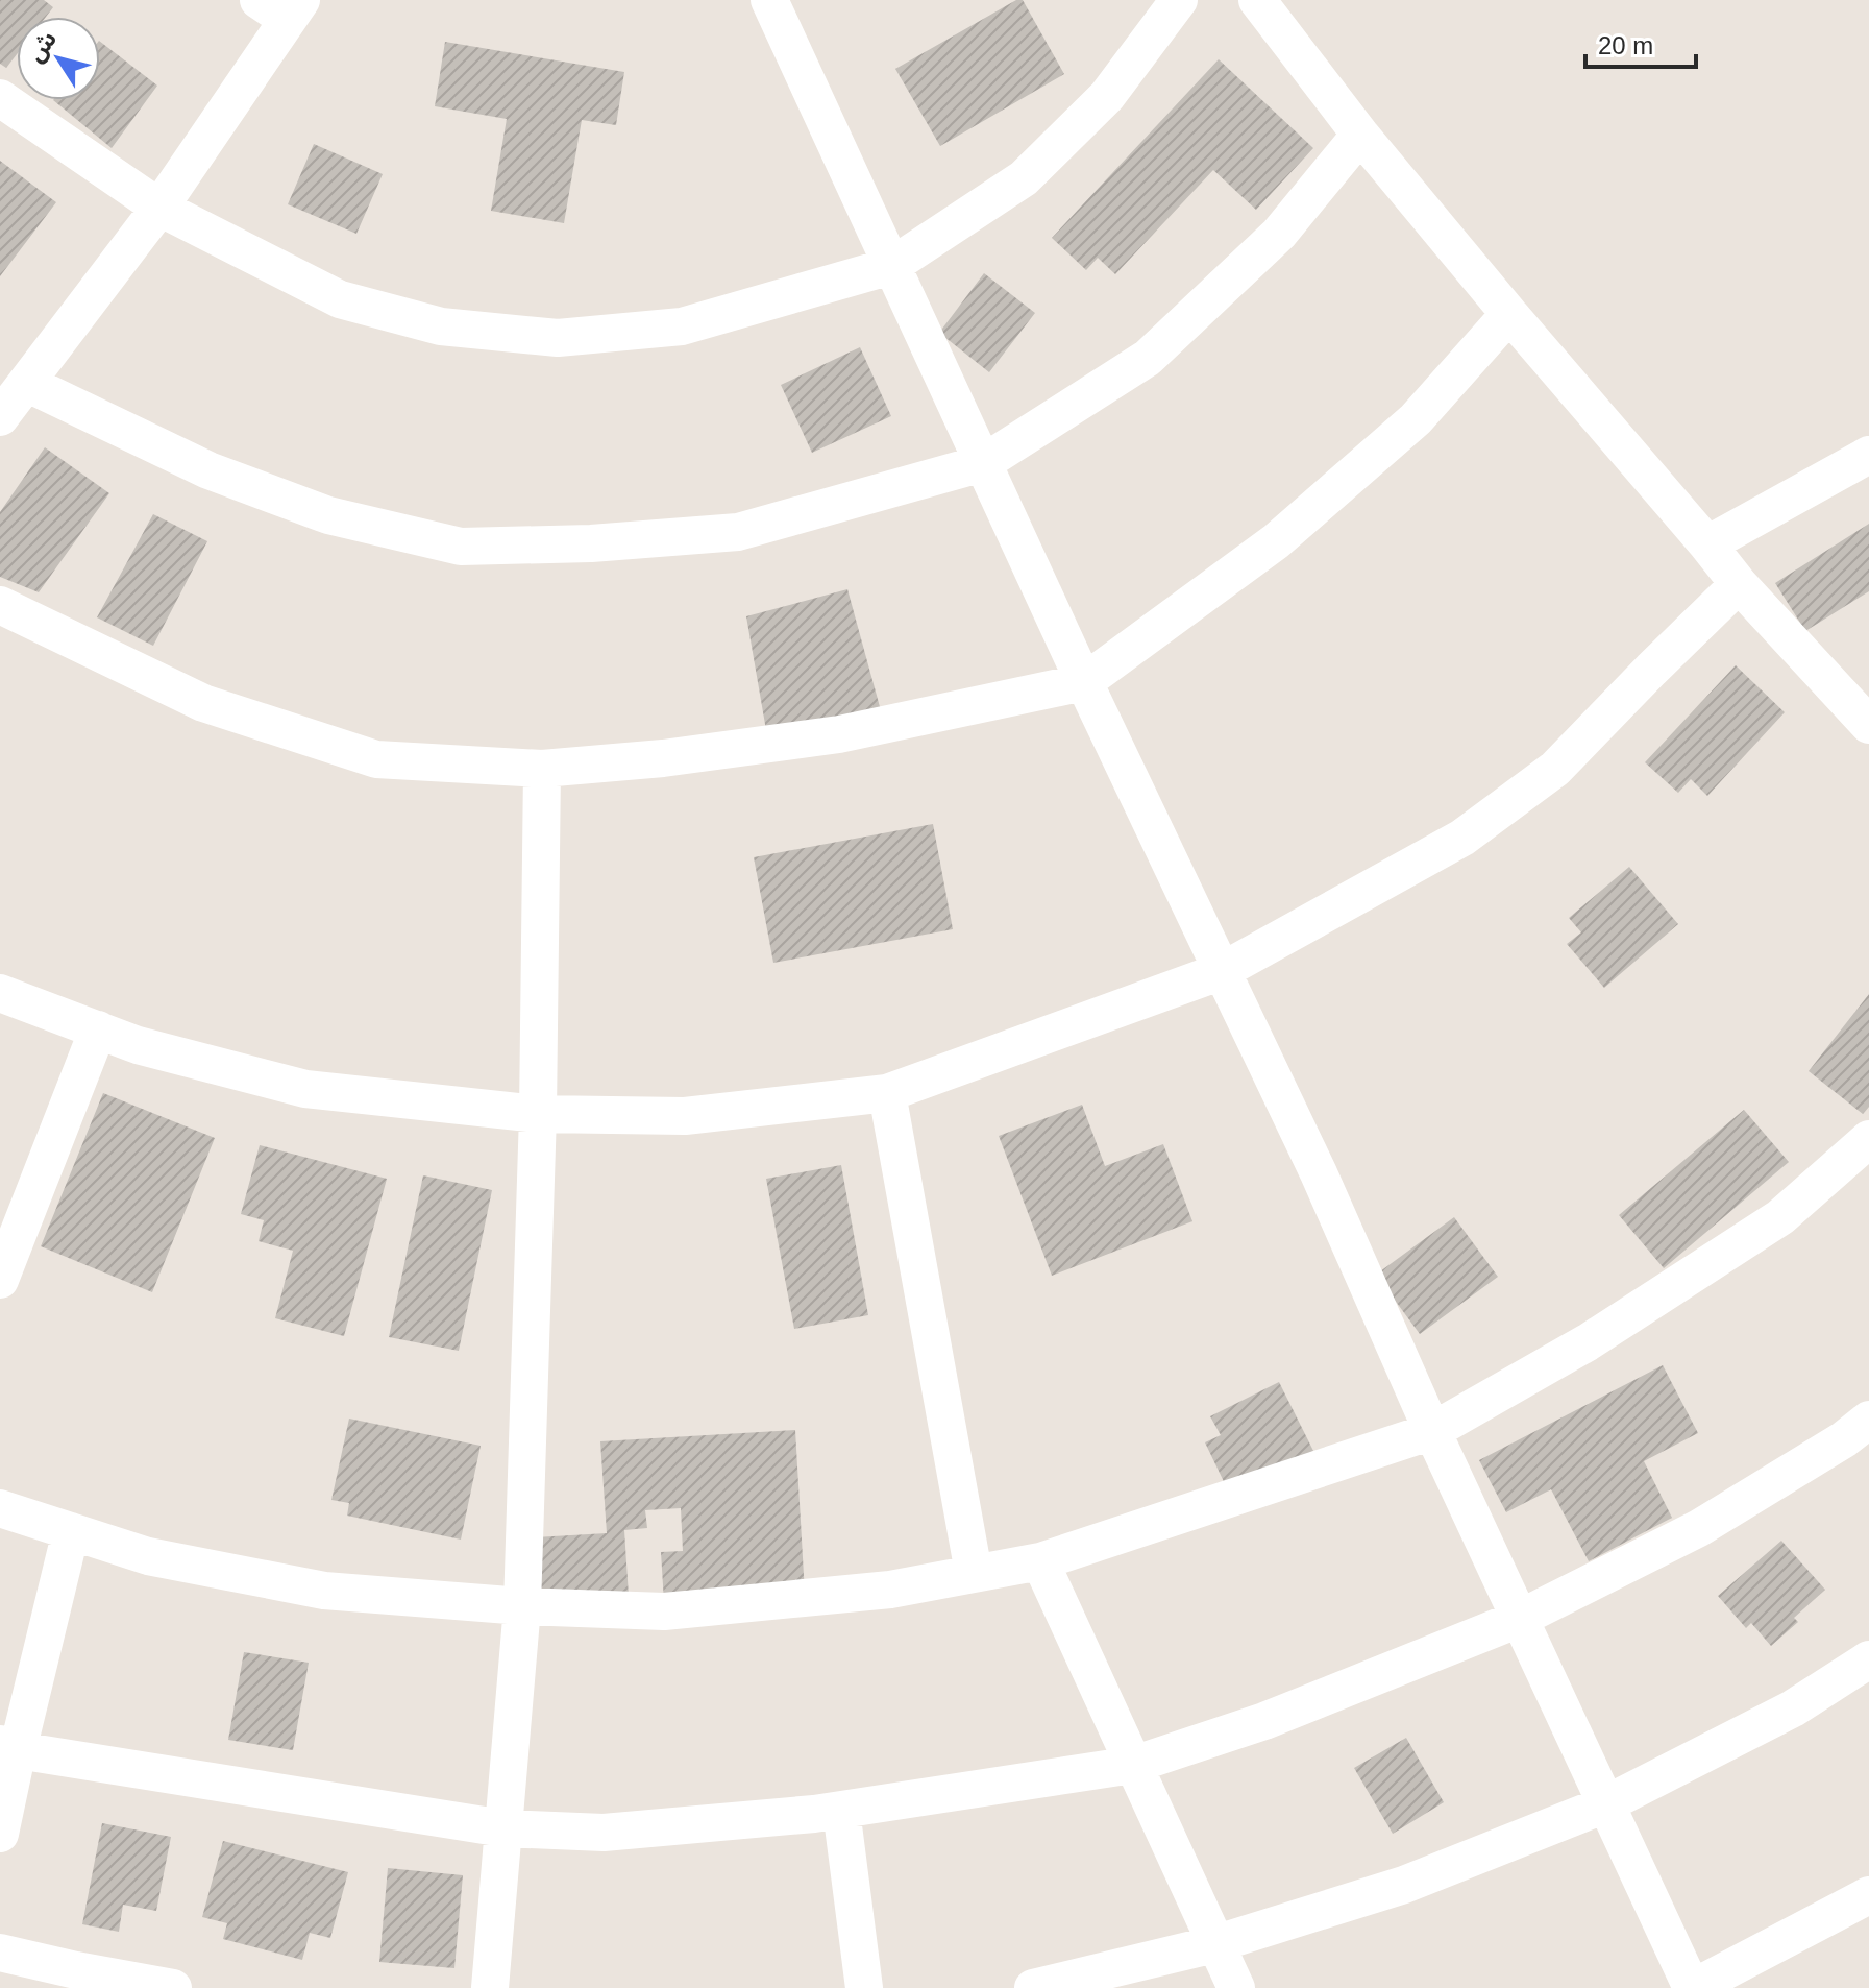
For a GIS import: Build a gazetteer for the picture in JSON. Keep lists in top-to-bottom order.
{
  "scale_bar": "20 m",
  "north": "top left"
}
